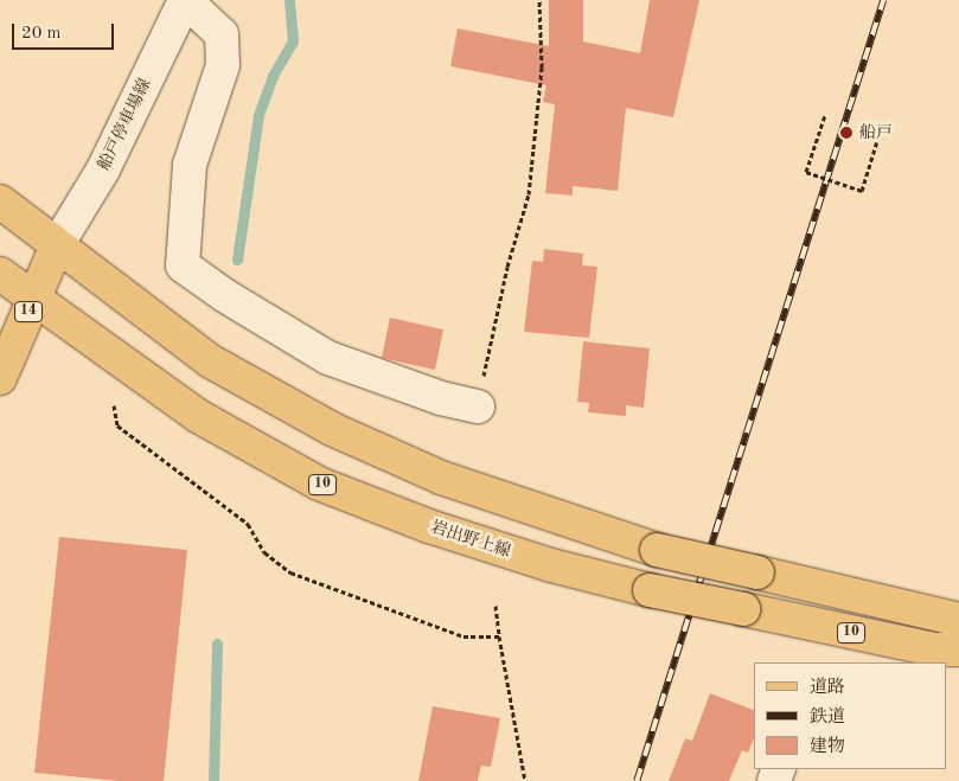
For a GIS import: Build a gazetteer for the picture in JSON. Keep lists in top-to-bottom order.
{
  "streets": {
    "main road": ["14", "10", "岩出野上線"],
    "street": ["船戸停車場線"]
  },
  "crossings": [
    ["船戸停車場線", "14"],
    ["14", "岩出野上線"]
  ],
  "places": ["船戸"],
  "legend": ["道路", "鉄道", "建物"],
  "scale_bar": "20 m"
}
